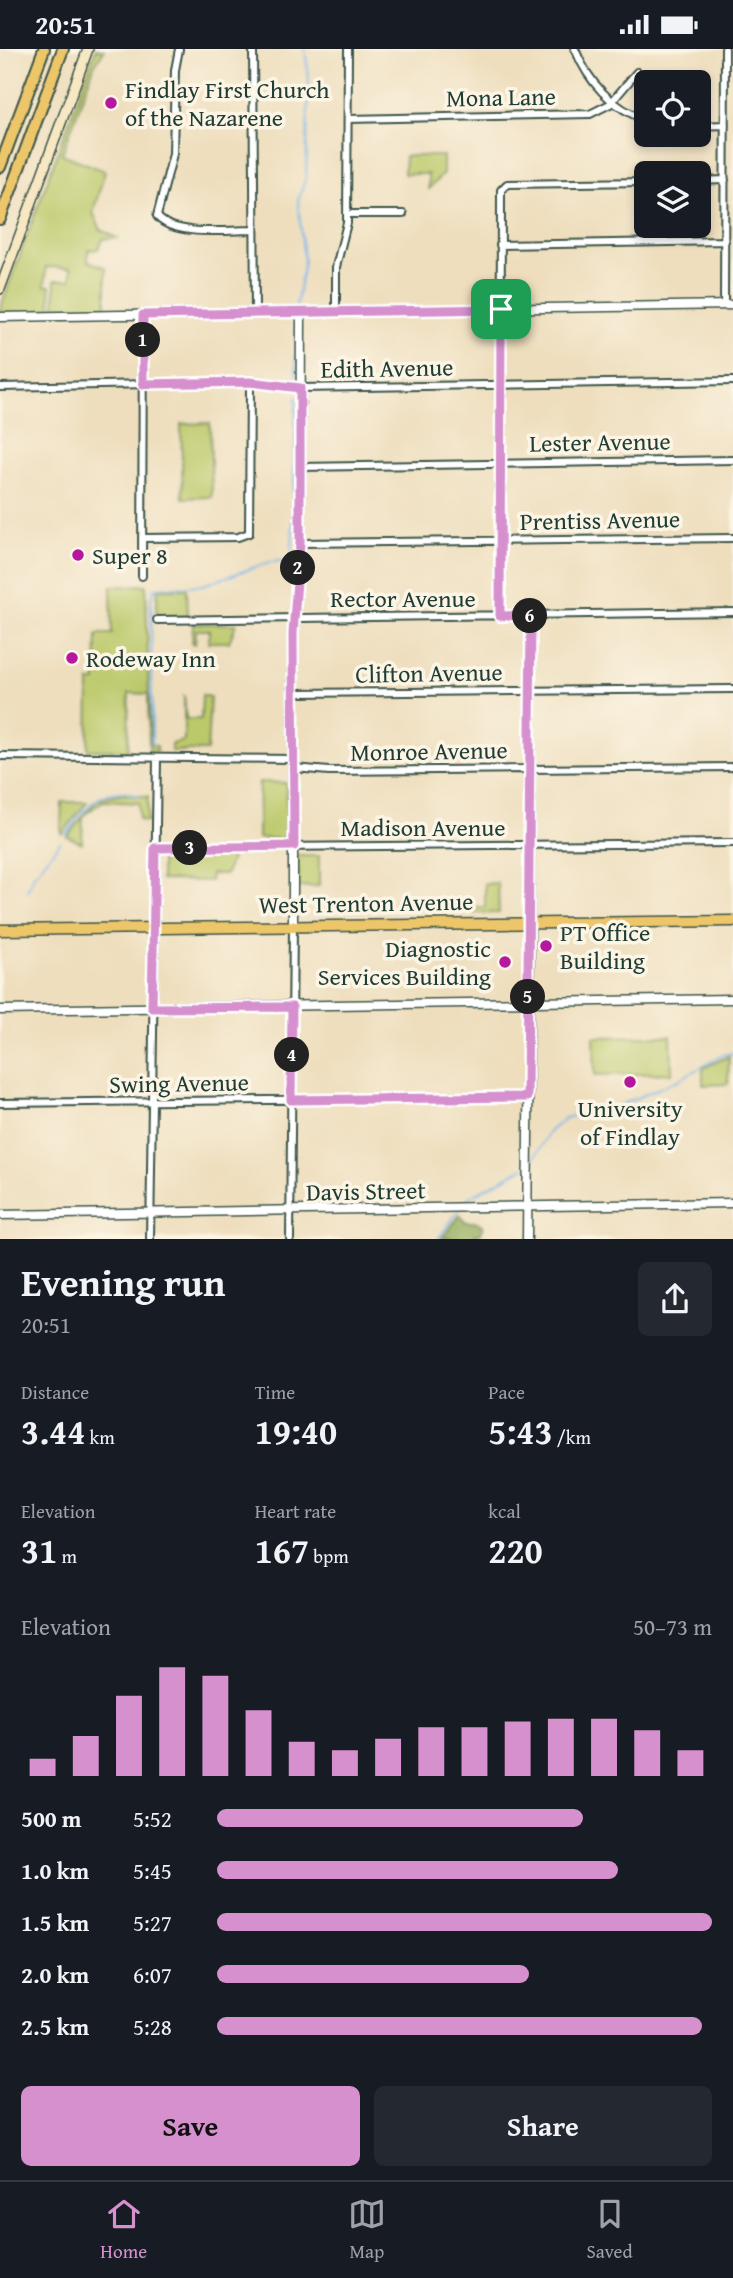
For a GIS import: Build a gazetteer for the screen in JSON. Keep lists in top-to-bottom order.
{
  "streets": {
    "main road": ["West Trenton Avenue"],
    "street": [
      "Mona Lane",
      "Edith Avenue",
      "Lester Avenue",
      "Prentiss Avenue",
      "Rector Avenue",
      "Clifton Avenue",
      "Monroe Avenue",
      "Madison Avenue",
      "Swing Avenue",
      "Davis Street"
    ]
  },
  "places": [
    "Findlay First Church of the Nazarene",
    "Super 8",
    "Rodeway Inn",
    "PT Office Building",
    "Diagnostic Services Building",
    "University of Findlay"
  ],
  "page": {
    "status": "20:51",
    "pins": [
      "1",
      "2",
      "6",
      "3",
      "5",
      "4"
    ],
    "heading": ["Evening run", "20:51"],
    "stats": [
      ["Distance", "3.44 km"],
      ["Time", "19:40"],
      ["Pace", "5:43 /km"],
      ["Elevation", "31 m"],
      ["Heart rate", "167 bpm"],
      ["kcal", "220"]
    ],
    "chart": ["Elevation", "50–73 m"],
    "list": [
      {
        "name": "500 m",
        "note": "5:52"
      },
      {
        "name": "1.0 km",
        "note": "5:45"
      },
      {
        "name": "1.5 km",
        "note": "5:27"
      },
      {
        "name": "2.0 km",
        "note": "6:07"
      },
      {
        "name": "2.5 km",
        "note": "5:28"
      }
    ],
    "buttons": ["Save", "Share"],
    "tabs": ["Home", "Map", "Saved"]
  }
}
